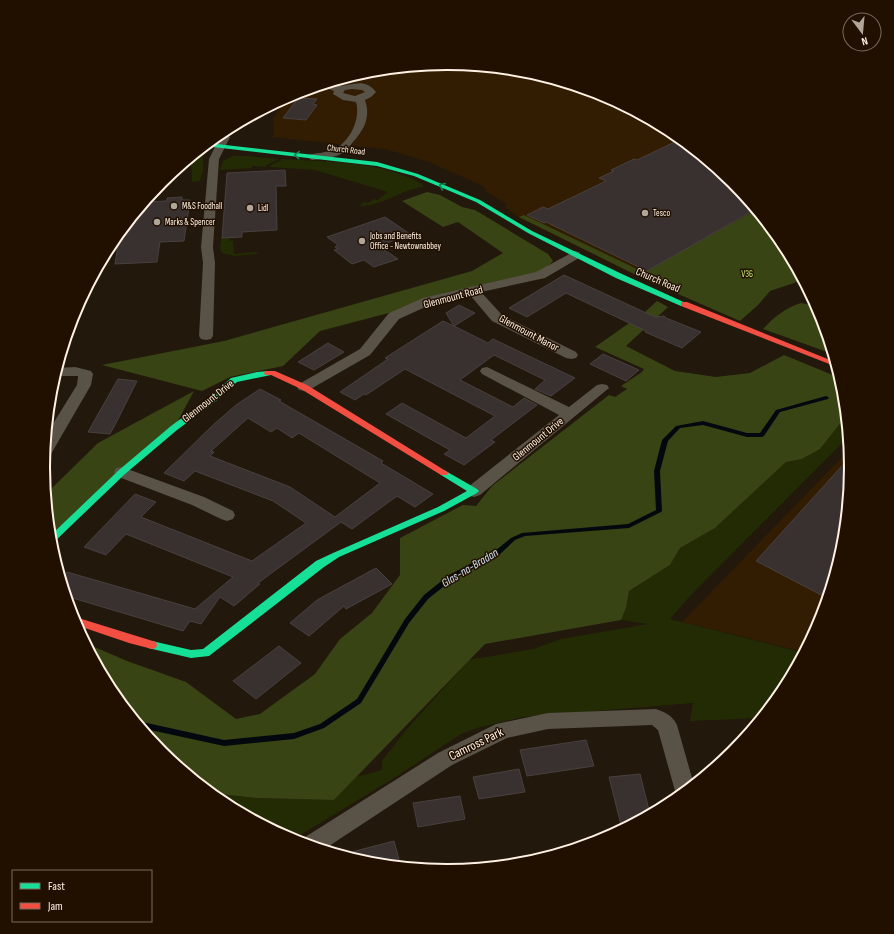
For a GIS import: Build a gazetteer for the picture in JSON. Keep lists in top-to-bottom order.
{
  "streets": {
    "street": [
      "Church Road",
      "Glenmount Road",
      "Glenmount Manor",
      "Glenmount Drive",
      "Camross Park"
    ]
  },
  "crossings": [
    ["Church Road", "Glenmount Road"],
    ["Glenmount Road", "Glenmount Manor"],
    ["Glenmount Road", "Glenmount Drive"]
  ],
  "water": ["Glas-na-Bradan"],
  "parks": ["V36"],
  "places": [
    "M&S Foodhall",
    "Lidl",
    "Tesco",
    "Marks & Spencer",
    "Jobs and Benefits Office - Newtownabbey"
  ],
  "legend": ["Fast", "Jam"],
  "north": "bottom"
}
